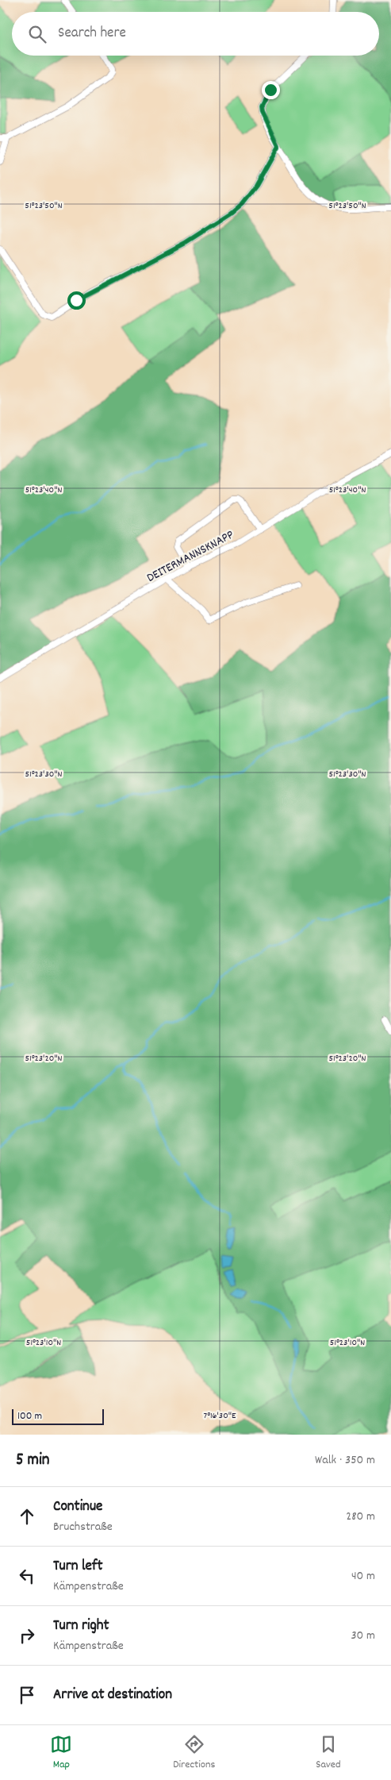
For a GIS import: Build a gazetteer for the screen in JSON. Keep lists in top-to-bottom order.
{
  "streets": {
    "street": ["DEITERMANNSKNAPP"]
  },
  "scale_bar": "100 m",
  "page": {
    "search": "Search here",
    "scale": "100 m",
    "heading": ["5 min", "Walk · 350 m"],
    "list": [
      ["Continue", "Bruchstraße", "280 m"],
      ["Turn left", "Kämpenstraße", "40 m"],
      ["Turn right", "Kämpenstraße", "30 m"],
      "Arrive at destination"
    ],
    "nav": ["Map", "Directions", "Saved"]
  },
  "coordinates": [
    "51°23'50\"N",
    "51°23'40\"N",
    "51°23'30\"N",
    "51°23'20\"N",
    "51°23'10\"N",
    "7°16'30\"E"
  ]
}
